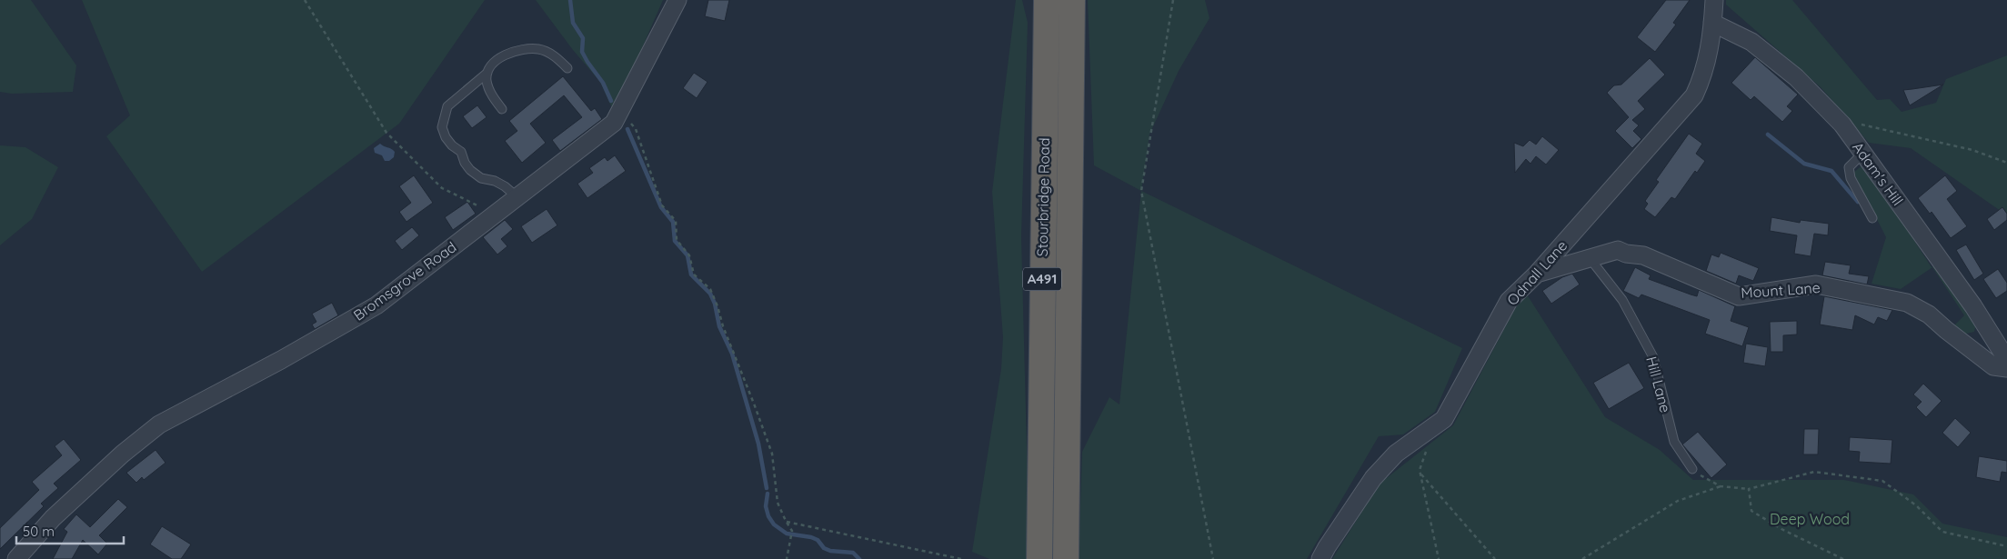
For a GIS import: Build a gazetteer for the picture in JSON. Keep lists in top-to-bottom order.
{
  "streets": {
    "highway": ["Stourbridge Road", "A491"],
    "street": [
      "Adam's Hill",
      "Odnall Lane",
      "Bromsgrove Road",
      "Mount Lane"
    ],
    "lane": ["Hill Lane"]
  },
  "crossings": [
    ["Adam's Hill", "Odnall Lane"],
    ["Odnall Lane", "Mount Lane"],
    ["Mount Lane", "Hill Lane"]
  ],
  "parks": ["Deep Wood"],
  "scale_bar": "50 m"
}
